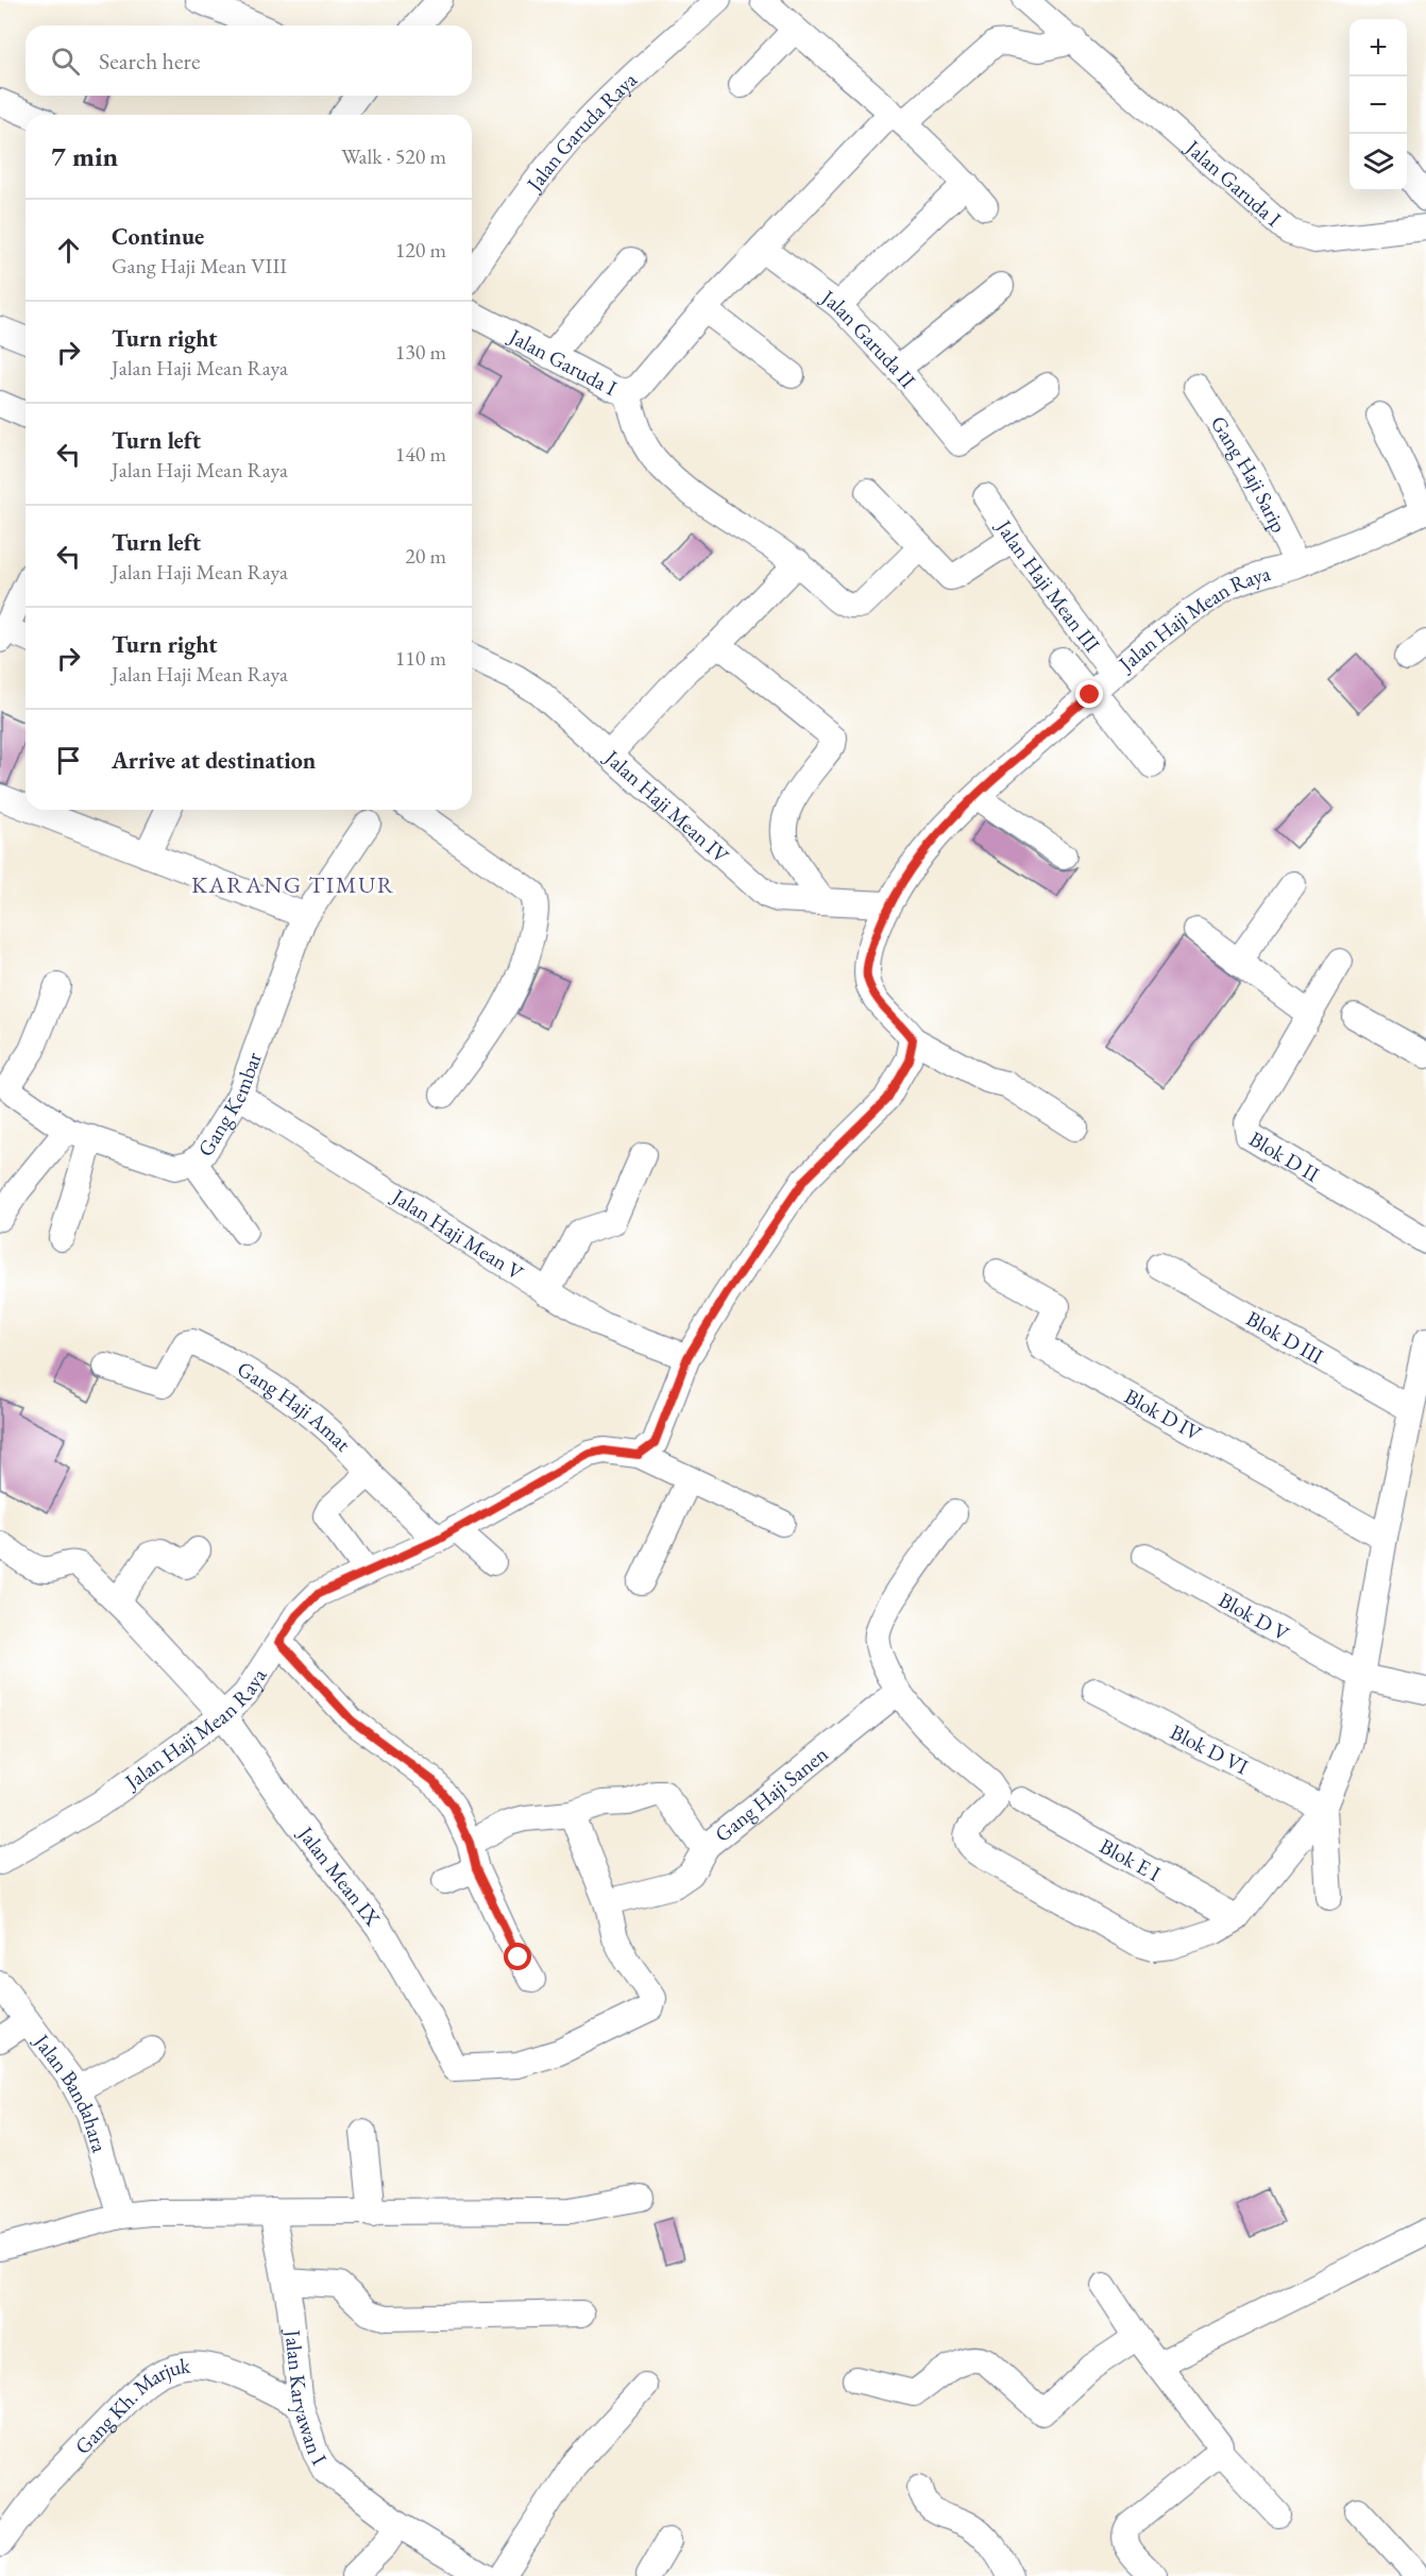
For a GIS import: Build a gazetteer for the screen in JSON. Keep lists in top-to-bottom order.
{
  "streets": {
    "street": [
      "Jalan Garuda Raya",
      "Jalan Garuda I",
      "Jalan Garuda II",
      "Gang Haji Sarip",
      "Jalan Haji Mean III",
      "Jalan Haji Mean Raya",
      "Jalan Haji Mean IV",
      "Gang Kembar",
      "Blok D II",
      "Jalan Haji Mean V",
      "Blok D III",
      "Gang Haji Amat",
      "Blok D IV",
      "Blok D V",
      "Blok D VI",
      "Gang Haji Sanen",
      "Blok E I",
      "Jalan Mean IX",
      "Jalan Bandahara",
      "Jalan Karyawan I",
      "Gang Kh. Marjuk"
    ]
  },
  "crossings": [
    ["Gang Haji Sarip", "Jalan Haji Mean Raya"],
    ["Jalan Haji Mean III", "Jalan Haji Mean Raya"],
    ["Jalan Haji Mean Raya", "Jalan Haji Mean IV"],
    ["Jalan Haji Mean Raya", "Jalan Mean IX"],
    ["Gang Kembar", "Jalan Haji Mean V"],
    ["Jalan Karyawan I", "Gang Kh. Marjuk"]
  ],
  "districts": ["KARANG TIMUR"],
  "page": {
    "map_buttons": ["+", "−"],
    "search": "Search here",
    "heading": ["7 min", "Walk · 520 m"],
    "list": [
      ["Continue", "Gang Haji Mean VIII", "120 m"],
      ["Turn right", "Jalan Haji Mean Raya", "130 m"],
      ["Turn left", "Jalan Haji Mean Raya", "140 m"],
      ["Turn left", "Jalan Haji Mean Raya", "20 m"],
      ["Turn right", "Jalan Haji Mean Raya", "110 m"],
      "Arrive at destination"
    ]
  }
}
